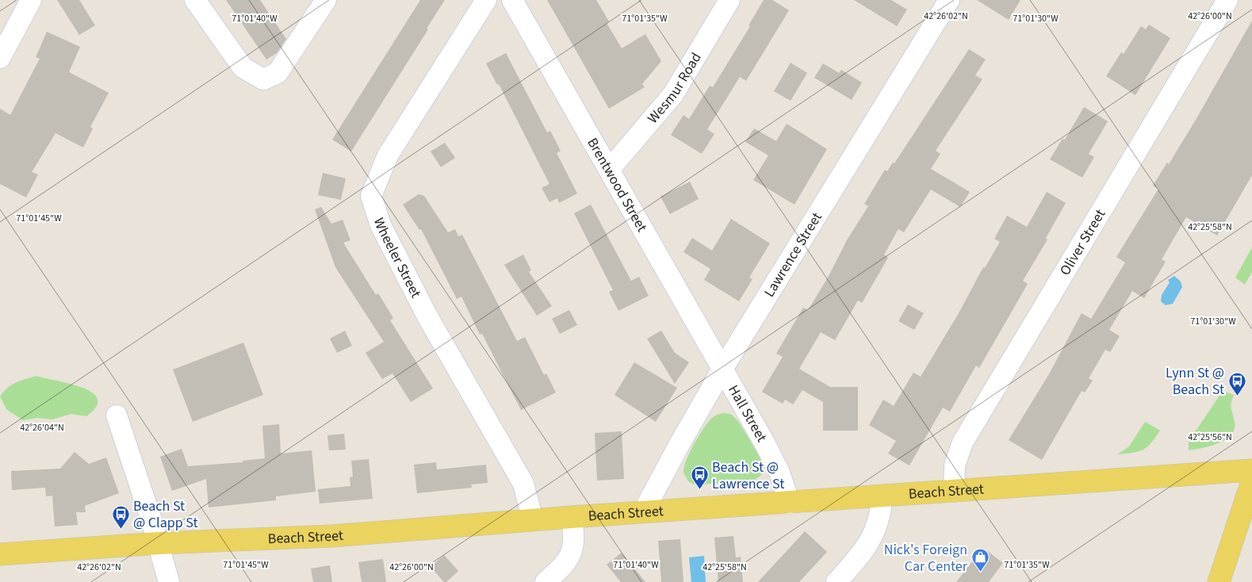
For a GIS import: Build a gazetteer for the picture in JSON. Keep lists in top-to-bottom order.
{
  "streets": {
    "main road": ["Beach Street"],
    "street": [
      "Wesmur Road",
      "Brentwood Street",
      "Oliver Street",
      "Lawrence Street",
      "Wheeler Street",
      "Hall Street"
    ]
  },
  "crossings": [
    ["Wesmur Road", "Brentwood Street"],
    ["Brentwood Street", "Lawrence Street"],
    ["Brentwood Street", "Hall Street"],
    ["Oliver Street", "Beach Street"],
    ["Lawrence Street", "Hall Street"],
    ["Lawrence Street", "Beach Street"],
    ["Wheeler Street", "Beach Street"],
    ["Hall Street", "Beach Street"]
  ],
  "places": {
    "bus stop": ["Lynn St @ Beach St", "Beach St @ Lawrence St", "Beach St @ Clapp St"],
    "shop": ["Nick's Foreign Car Center"]
  },
  "coordinates": [
    "42°26'00\"N",
    "42°26'02\"N",
    "71°01'40\"W",
    "71°01'35\"W",
    "71°01'30\"W",
    "71°01'45\"W",
    "42°25'58\"N",
    "42°26'04\"N",
    "42°25'56\"N"
  ]
}
